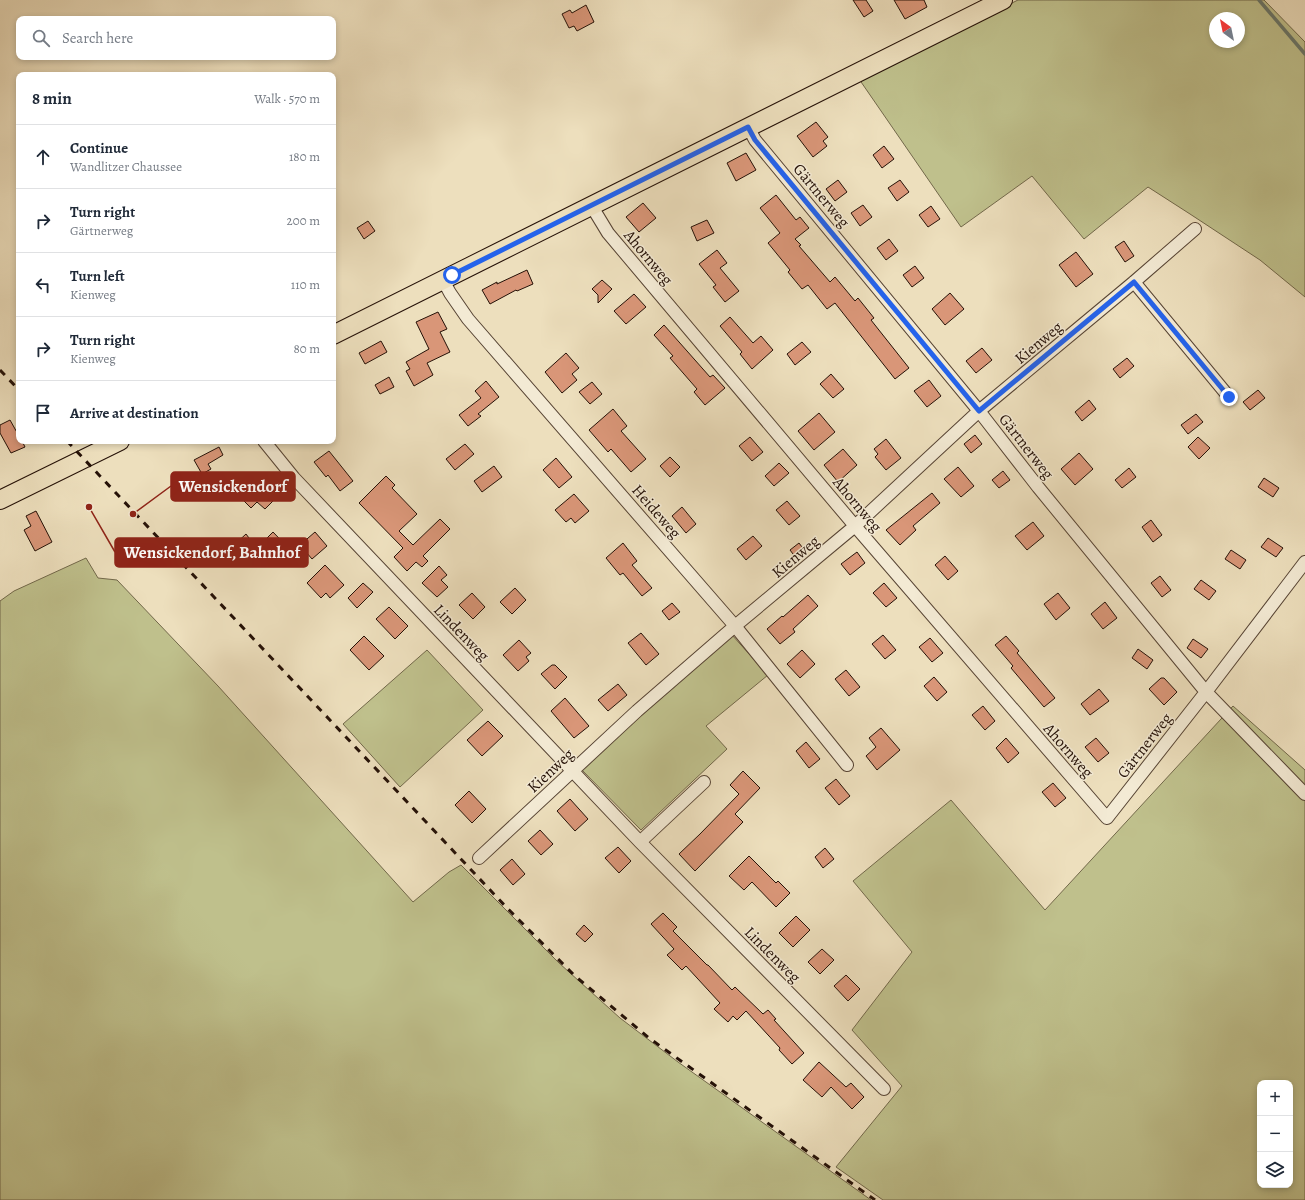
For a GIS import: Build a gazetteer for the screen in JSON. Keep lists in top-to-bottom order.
{
  "streets": {
    "street": [
      "Gärtnerweg",
      "Ahornweg",
      "Kienweg",
      "Heideweg",
      "Lindenweg"
    ]
  },
  "crossings": [
    ["Gärtnerweg", "Ahornweg"],
    ["Gärtnerweg", "Kienweg"],
    ["Ahornweg", "Kienweg"],
    ["Kienweg", "Heideweg"],
    ["Kienweg", "Lindenweg"]
  ],
  "places": ["Wensickendorf, Bahnhof", "Wensickendorf"],
  "north": "top left",
  "page": {
    "search": "Search here",
    "heading": ["8 min", "Walk · 570 m"],
    "list": [
      ["Continue", "Wandlitzer Chaussee", "180 m"],
      ["Turn right", "Gärtnerweg", "200 m"],
      ["Turn left", "Kienweg", "110 m"],
      ["Turn right", "Kienweg", "80 m"],
      "Arrive at destination"
    ],
    "map_buttons": ["+", "−"]
  }
}
